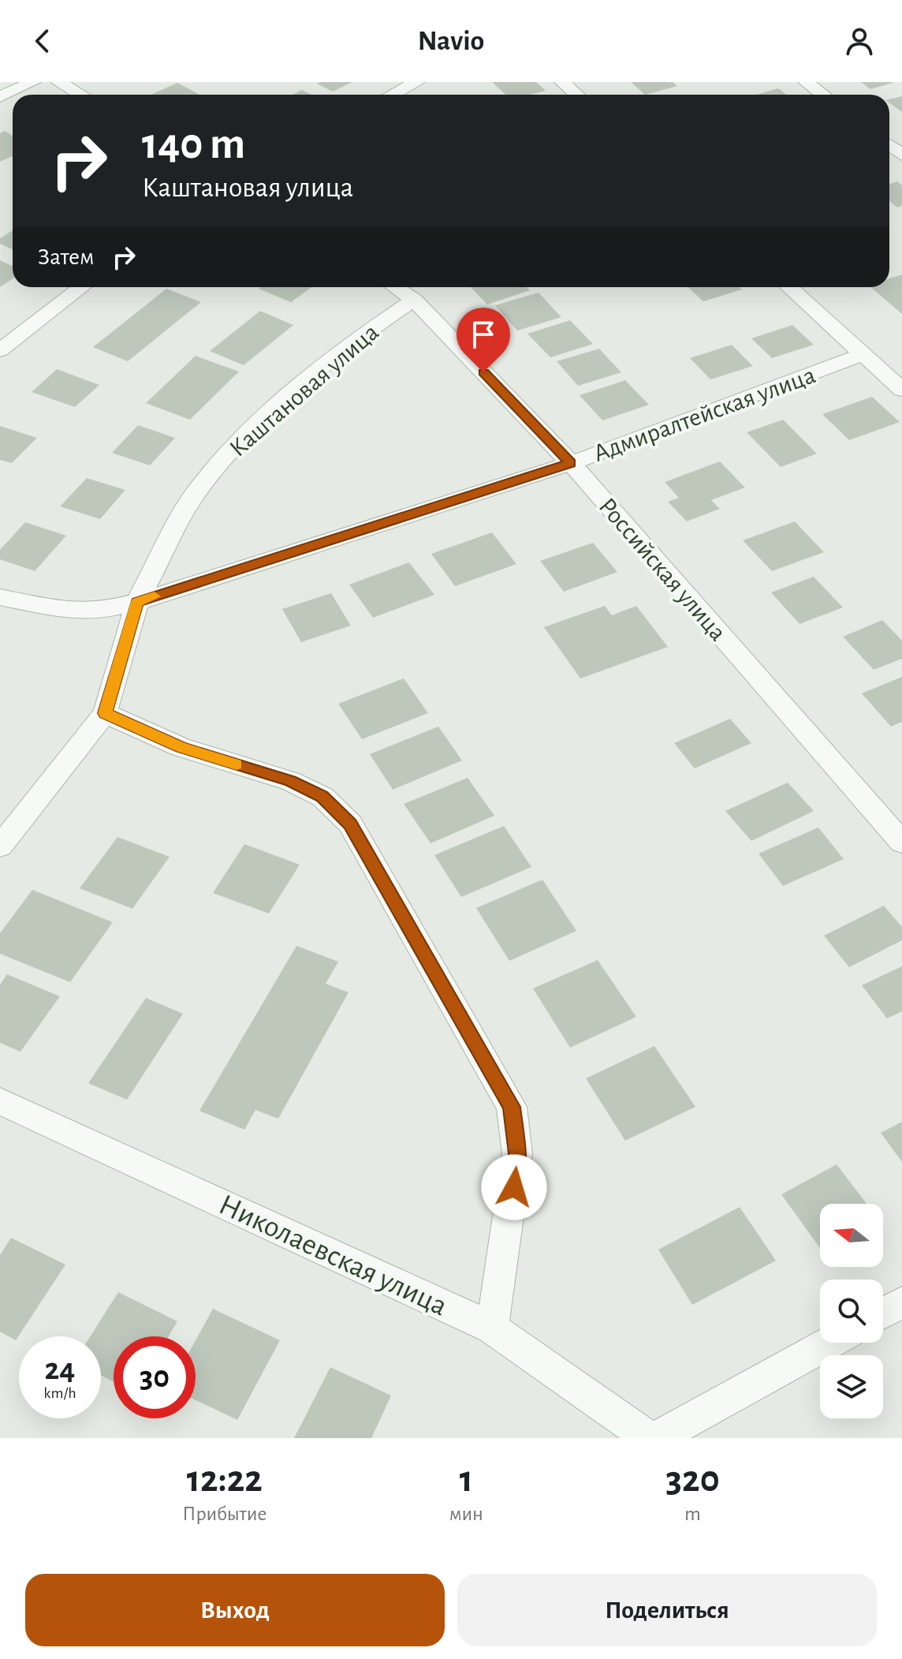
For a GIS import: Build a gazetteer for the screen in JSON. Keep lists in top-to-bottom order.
{
  "streets": {
    "street": [
      "Каштановая улица",
      "Адмиралтейская улица",
      "Российская улица",
      "Николаевская улица"
    ]
  },
  "crossings": [
    ["Каштановая улица", "Адмиралтейская улица"],
    ["Каштановая улица", "Российская улица"],
    ["Адмиралтейская улица", "Российская улица"]
  ],
  "north": "left",
  "page": {
    "header": "Navio",
    "turn": ["140 m", "Каштановая улица"],
    "then": "Затем",
    "speed": "24 km/h",
    "limit": "30",
    "eta": [
      "12:22",
      "Прибытие",
      "1",
      "мин",
      "320",
      "m"
    ],
    "buttons": ["Выход", "Поделиться"]
  }
}
